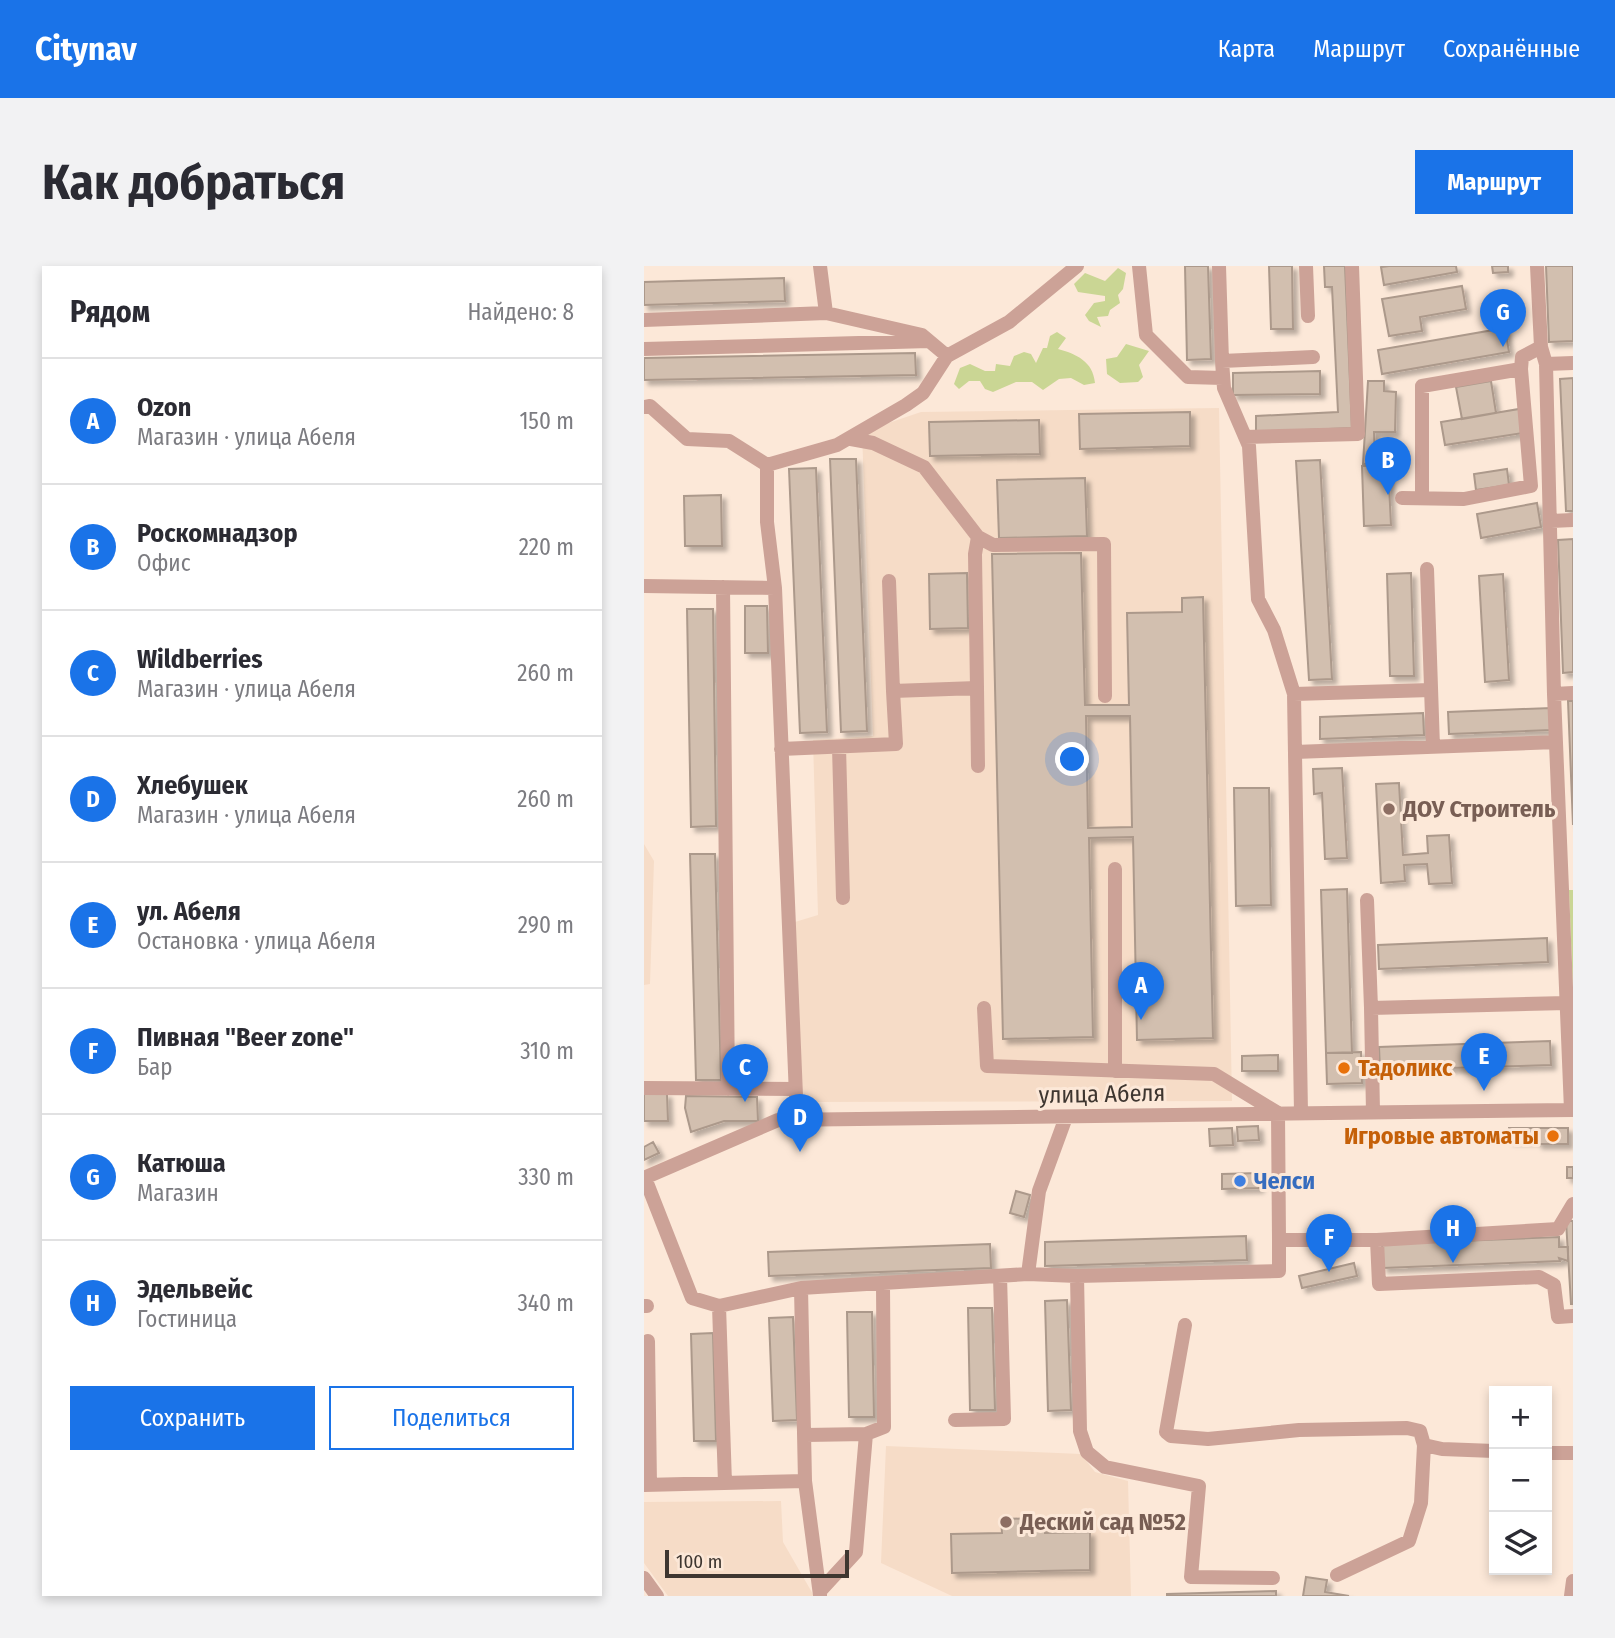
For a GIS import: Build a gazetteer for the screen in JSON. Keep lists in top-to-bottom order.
{
  "streets": {
    "street": ["улица Абеля"]
  },
  "places": [
    "ДОУ Строитель",
    "Тадоликс",
    "Игровые автоматы",
    "Челси",
    "Деский сад №52"
  ],
  "scale_bar": "100 m",
  "page": {
    "header": "Citynav",
    "nav": ["Карта", "Маршрут", "Сохранённые"],
    "buttons": [
      "Маршрут",
      ["Сохранить", "Поделиться"]
    ],
    "title": "Как добраться",
    "heading": ["Рядом", "Найдено: 8"],
    "pins": [
      "G",
      "B",
      "A",
      "E",
      "C",
      "D",
      "H",
      "F"
    ],
    "list": [
      {
        "mark": "A",
        "name": "Ozon",
        "note": "Магазин · улица Абеля",
        "value": "150 m"
      },
      {
        "mark": "B",
        "name": "Роскомнадзор",
        "note": "Офис",
        "value": "220 m"
      },
      {
        "mark": "C",
        "name": "Wildberries",
        "note": "Магазин · улица Абеля",
        "value": "260 m"
      },
      {
        "mark": "D",
        "name": "Хлебушек",
        "note": "Магазин · улица Абеля",
        "value": "260 m"
      },
      {
        "mark": "E",
        "name": "ул. Абеля",
        "note": "Остановка · улица Абеля",
        "value": "290 m"
      },
      {
        "mark": "F",
        "name": "Пивная \"Beer zone\"",
        "note": "Бар",
        "value": "310 m"
      },
      {
        "mark": "G",
        "name": "Катюша",
        "note": "Магазин",
        "value": "330 m"
      },
      {
        "mark": "H",
        "name": "Эдельвейс",
        "note": "Гостиница",
        "value": "340 m"
      }
    ],
    "map_buttons": ["+", "−"],
    "scale": "100 m"
  }
}
